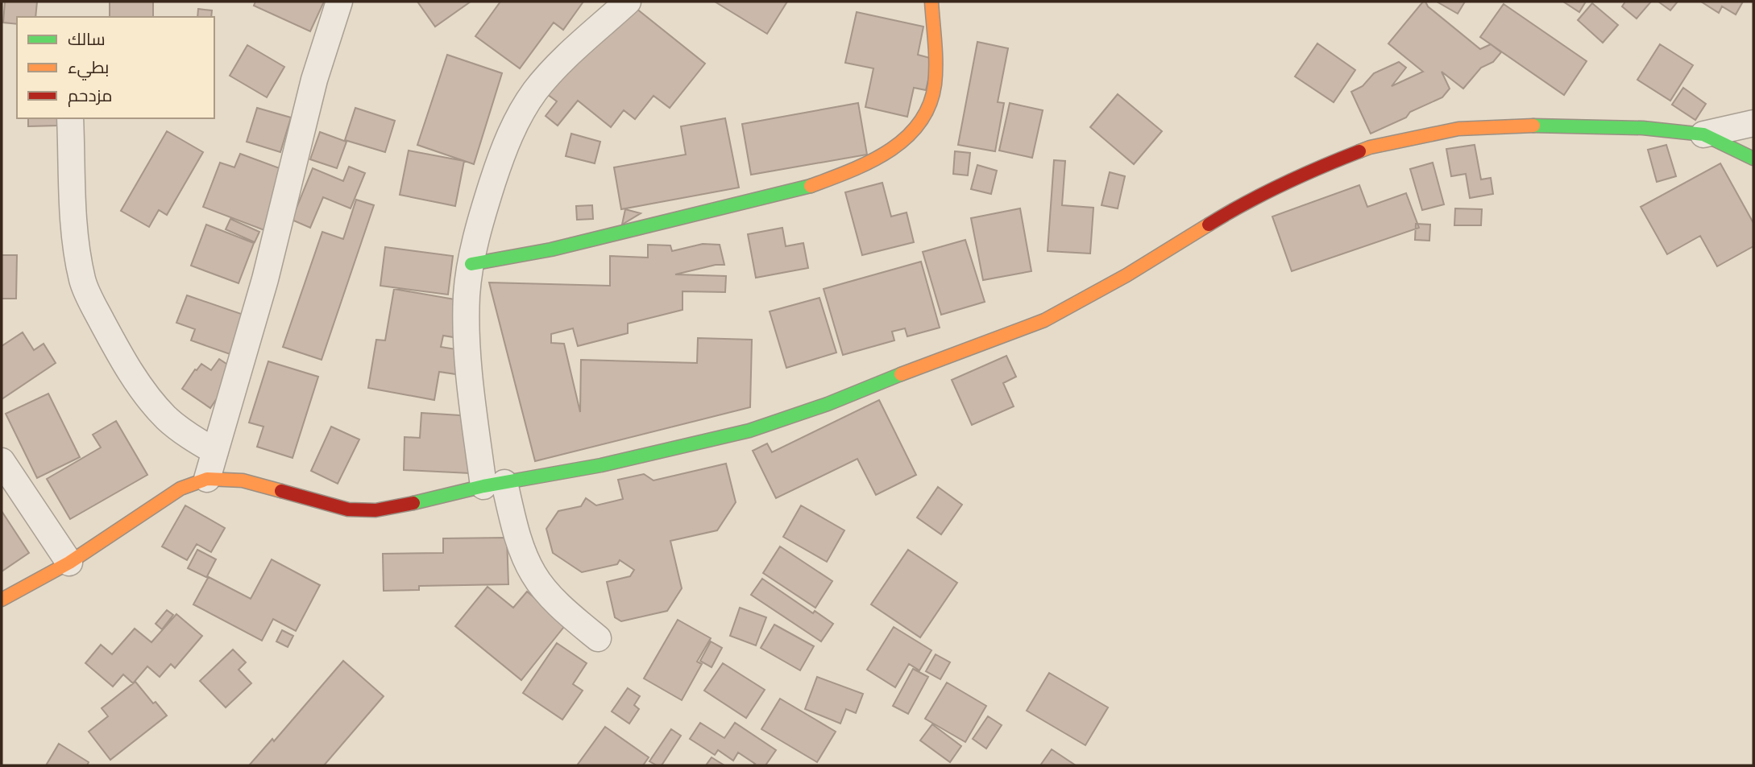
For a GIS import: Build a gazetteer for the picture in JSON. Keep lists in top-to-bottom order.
{
  "legend": ["سالك", "بطيء", "مزدحم"]
}
